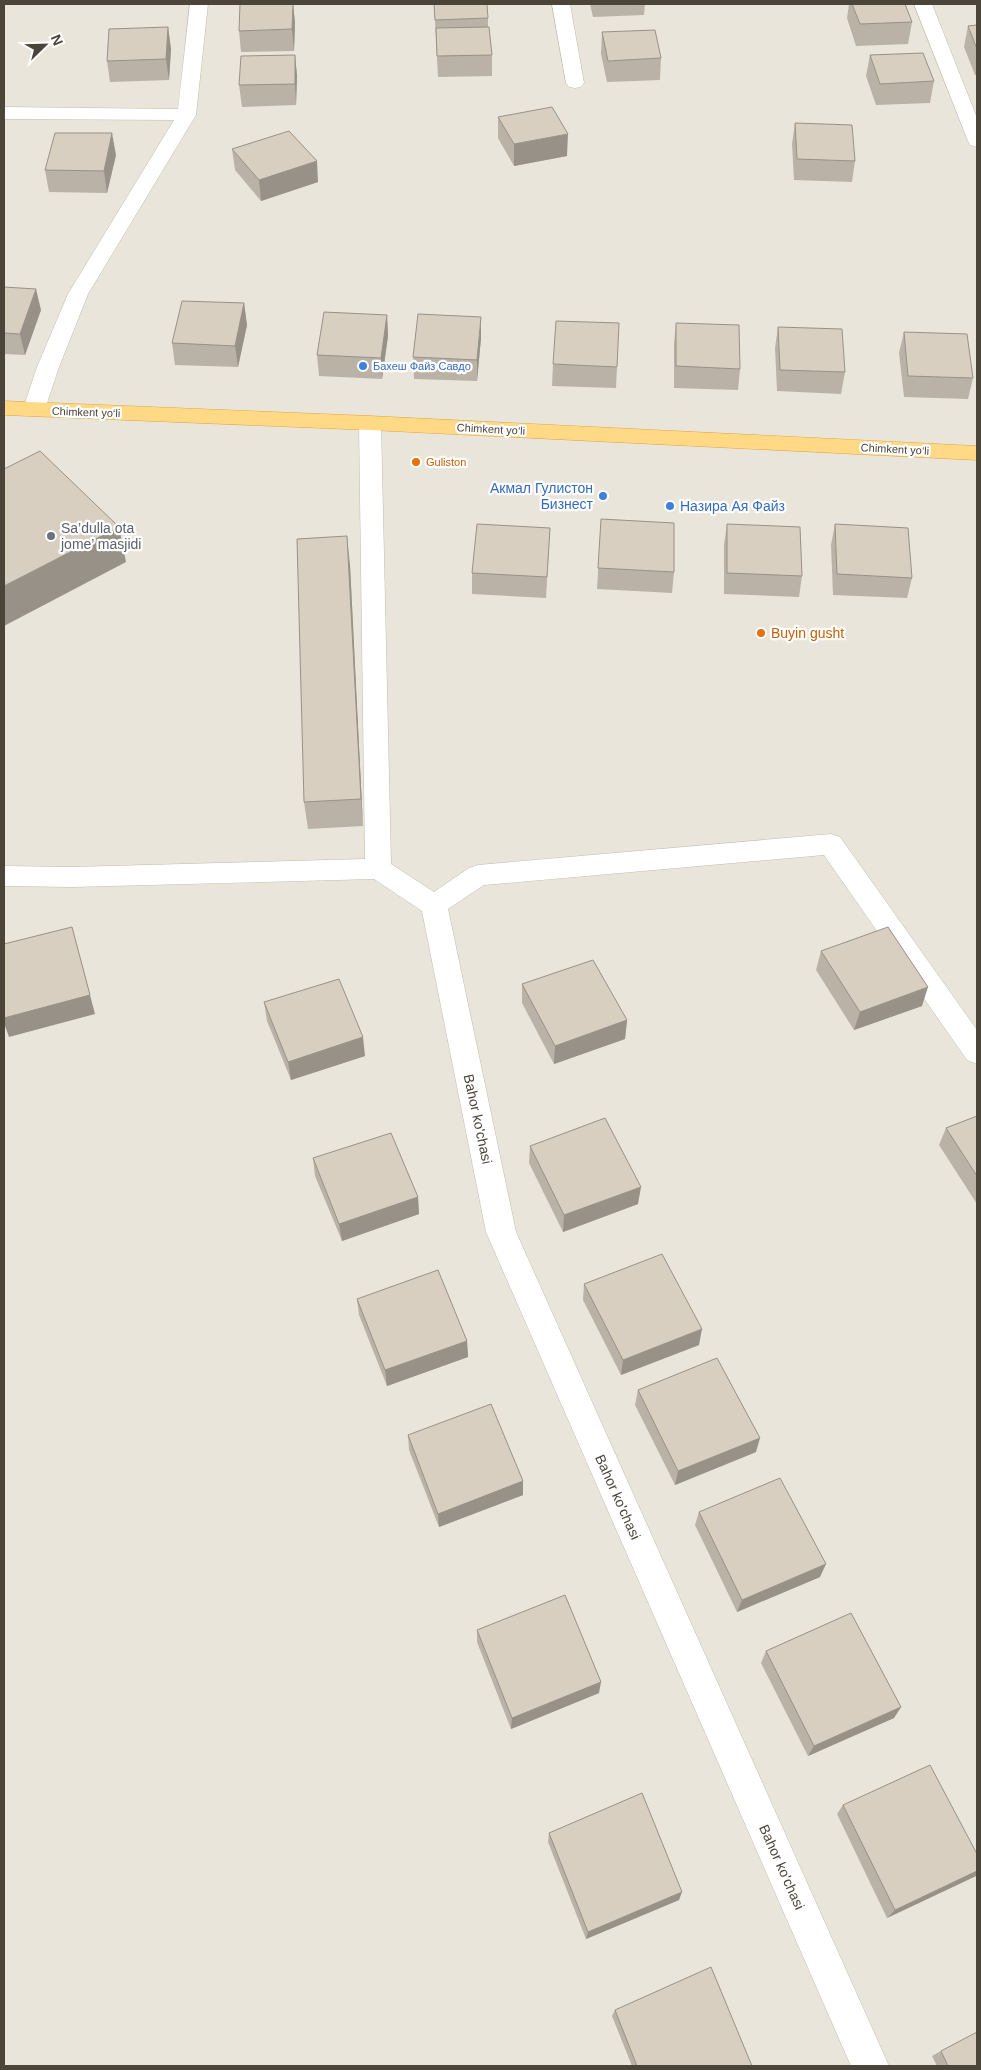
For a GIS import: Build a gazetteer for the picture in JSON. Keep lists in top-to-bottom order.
{
  "streets": {
    "highway": ["Chimkent yo‘li"],
    "street": ["Bahor ko'chasi"]
  },
  "places": [
    "Бахеш Файз Савдо",
    "Guliston",
    "Акмал Гулистон Бизнест",
    "Назира Ая Файз",
    "Sa’dulla ota jome’ masjidi",
    "Buyin gusht"
  ],
  "north": "top right"
}
